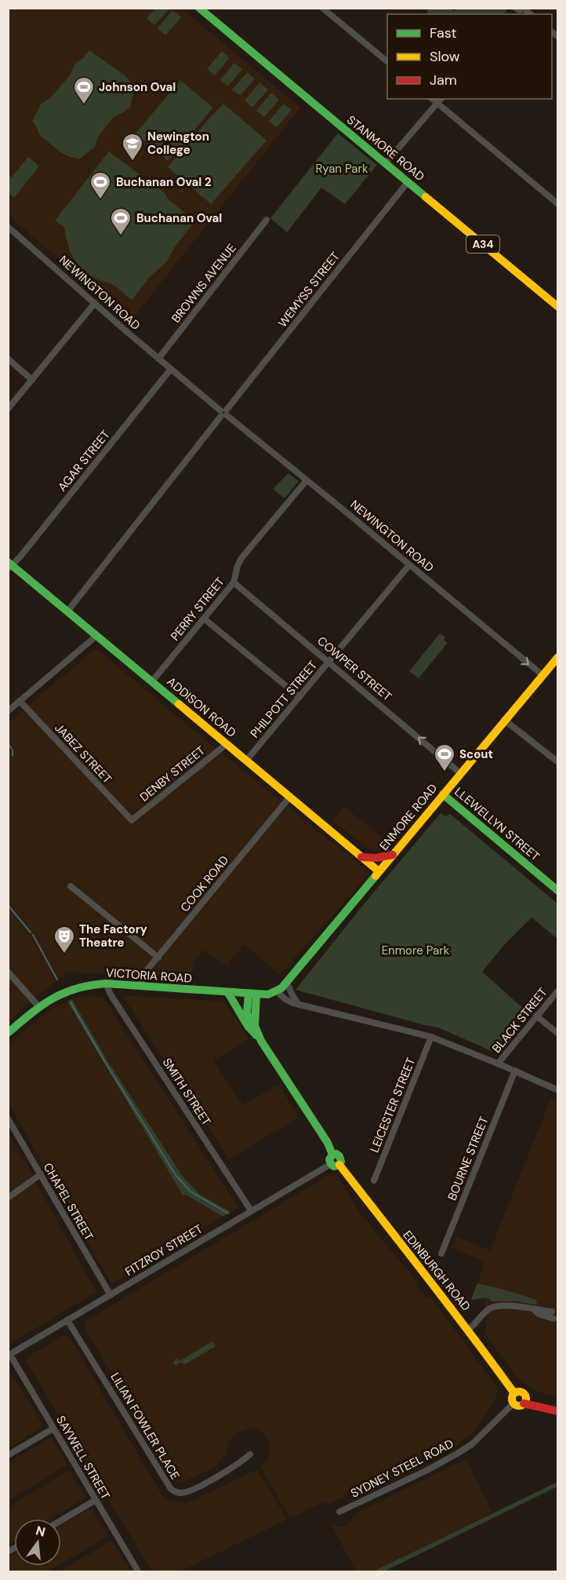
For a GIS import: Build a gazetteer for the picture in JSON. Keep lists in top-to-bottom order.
{
  "streets": {
    "main road": [
      "STANMORE ROAD",
      "A34",
      "ADDISON ROAD",
      "ENMORE ROAD",
      "LLEWELLYN STREET",
      "VICTORIA ROAD",
      "EDINBURGH ROAD"
    ],
    "street": [
      "BROWNS AVENUE",
      "WEMYSS STREET",
      "NEWINGTON ROAD",
      "AGAR STREET",
      "PERRY STREET",
      "COWPER STREET",
      "PHILPOTT STREET",
      "JABEZ STREET",
      "DENBY STREET",
      "COOK ROAD",
      "BLACK STREET",
      "SMITH STREET",
      "LEICESTER STREET",
      "BOURNE STREET",
      "CHAPEL STREET",
      "FITZROY STREET",
      "LILIAN FOWLER PLACE",
      "SAYWELL STREET",
      "SYDNEY STEEL ROAD"
    ]
  },
  "crossings": [
    ["STANMORE ROAD", "WEMYSS STREET"],
    ["BROWNS AVENUE", "NEWINGTON ROAD"],
    ["WEMYSS STREET", "NEWINGTON ROAD"],
    ["WEMYSS STREET", "ADDISON ROAD"],
    ["NEWINGTON ROAD", "AGAR STREET"],
    ["NEWINGTON ROAD", "PERRY STREET"],
    ["NEWINGTON ROAD", "PHILPOTT STREET"],
    ["NEWINGTON ROAD", "ENMORE ROAD"],
    ["AGAR STREET", "ADDISON ROAD"],
    ["PERRY STREET", "COWPER STREET"],
    ["PERRY STREET", "ADDISON ROAD"],
    ["COWPER STREET", "PHILPOTT STREET"],
    ["COWPER STREET", "ENMORE ROAD"],
    ["PHILPOTT STREET", "ADDISON ROAD"],
    ["ADDISON ROAD", "DENBY STREET"],
    ["ADDISON ROAD", "ENMORE ROAD"],
    ["ADDISON ROAD", "COOK ROAD"],
    ["JABEZ STREET", "DENBY STREET"],
    ["ENMORE ROAD", "LLEWELLYN STREET"],
    ["ENMORE ROAD", "VICTORIA ROAD"],
    ["COOK ROAD", "VICTORIA ROAD"],
    ["VICTORIA ROAD", "SMITH STREET"],
    ["SMITH STREET", "FITZROY STREET"],
    ["CHAPEL STREET", "FITZROY STREET"],
    ["FITZROY STREET", "EDINBURGH ROAD"],
    ["FITZROY STREET", "LILIAN FOWLER PLACE"],
    ["FITZROY STREET", "SAYWELL STREET"],
    ["EDINBURGH ROAD", "SYDNEY STEEL ROAD"]
  ],
  "one_way": ["COWPER STREET"],
  "parks": ["Ryan Park", "Enmore Park"],
  "places": {
    "sports": [
      "Johnson Oval",
      "Buchanan Oval 2",
      "Buchanan Oval",
      "Scout"
    ],
    "school or university": ["Newington College"],
    "theatre": ["The Factory Theatre"]
  },
  "legend": ["Fast", "Slow", "Jam"],
  "north": "top"
}
